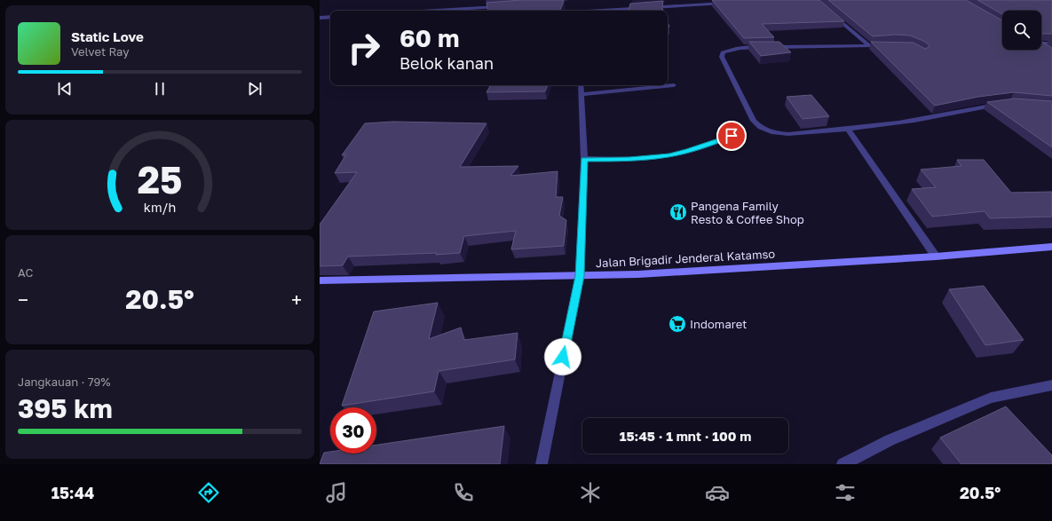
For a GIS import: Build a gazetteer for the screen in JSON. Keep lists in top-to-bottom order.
{
  "streets": {
    "main road": ["Jalan Brigadir Jenderal Katamso"]
  },
  "places": {
    "restaurant": ["Pangena Family Resto & Coffee Shop"],
    "supermarket": ["Indomaret"]
  },
  "page": {
    "turn": ["60 m", "Belok kanan"],
    "song": ["Static Love", "Velvet Ray"],
    "tile": [
      "AC",
      ["Jangkauan · 79%", "395 km"]
    ],
    "heat": ["−", "20.5°", "+"],
    "limit": "30",
    "trip": "15:45 · 1 mnt · 100 m",
    "tabs": ["15:44", "20.5°"],
    "gauge": ["25", "km/h"]
  }
}
